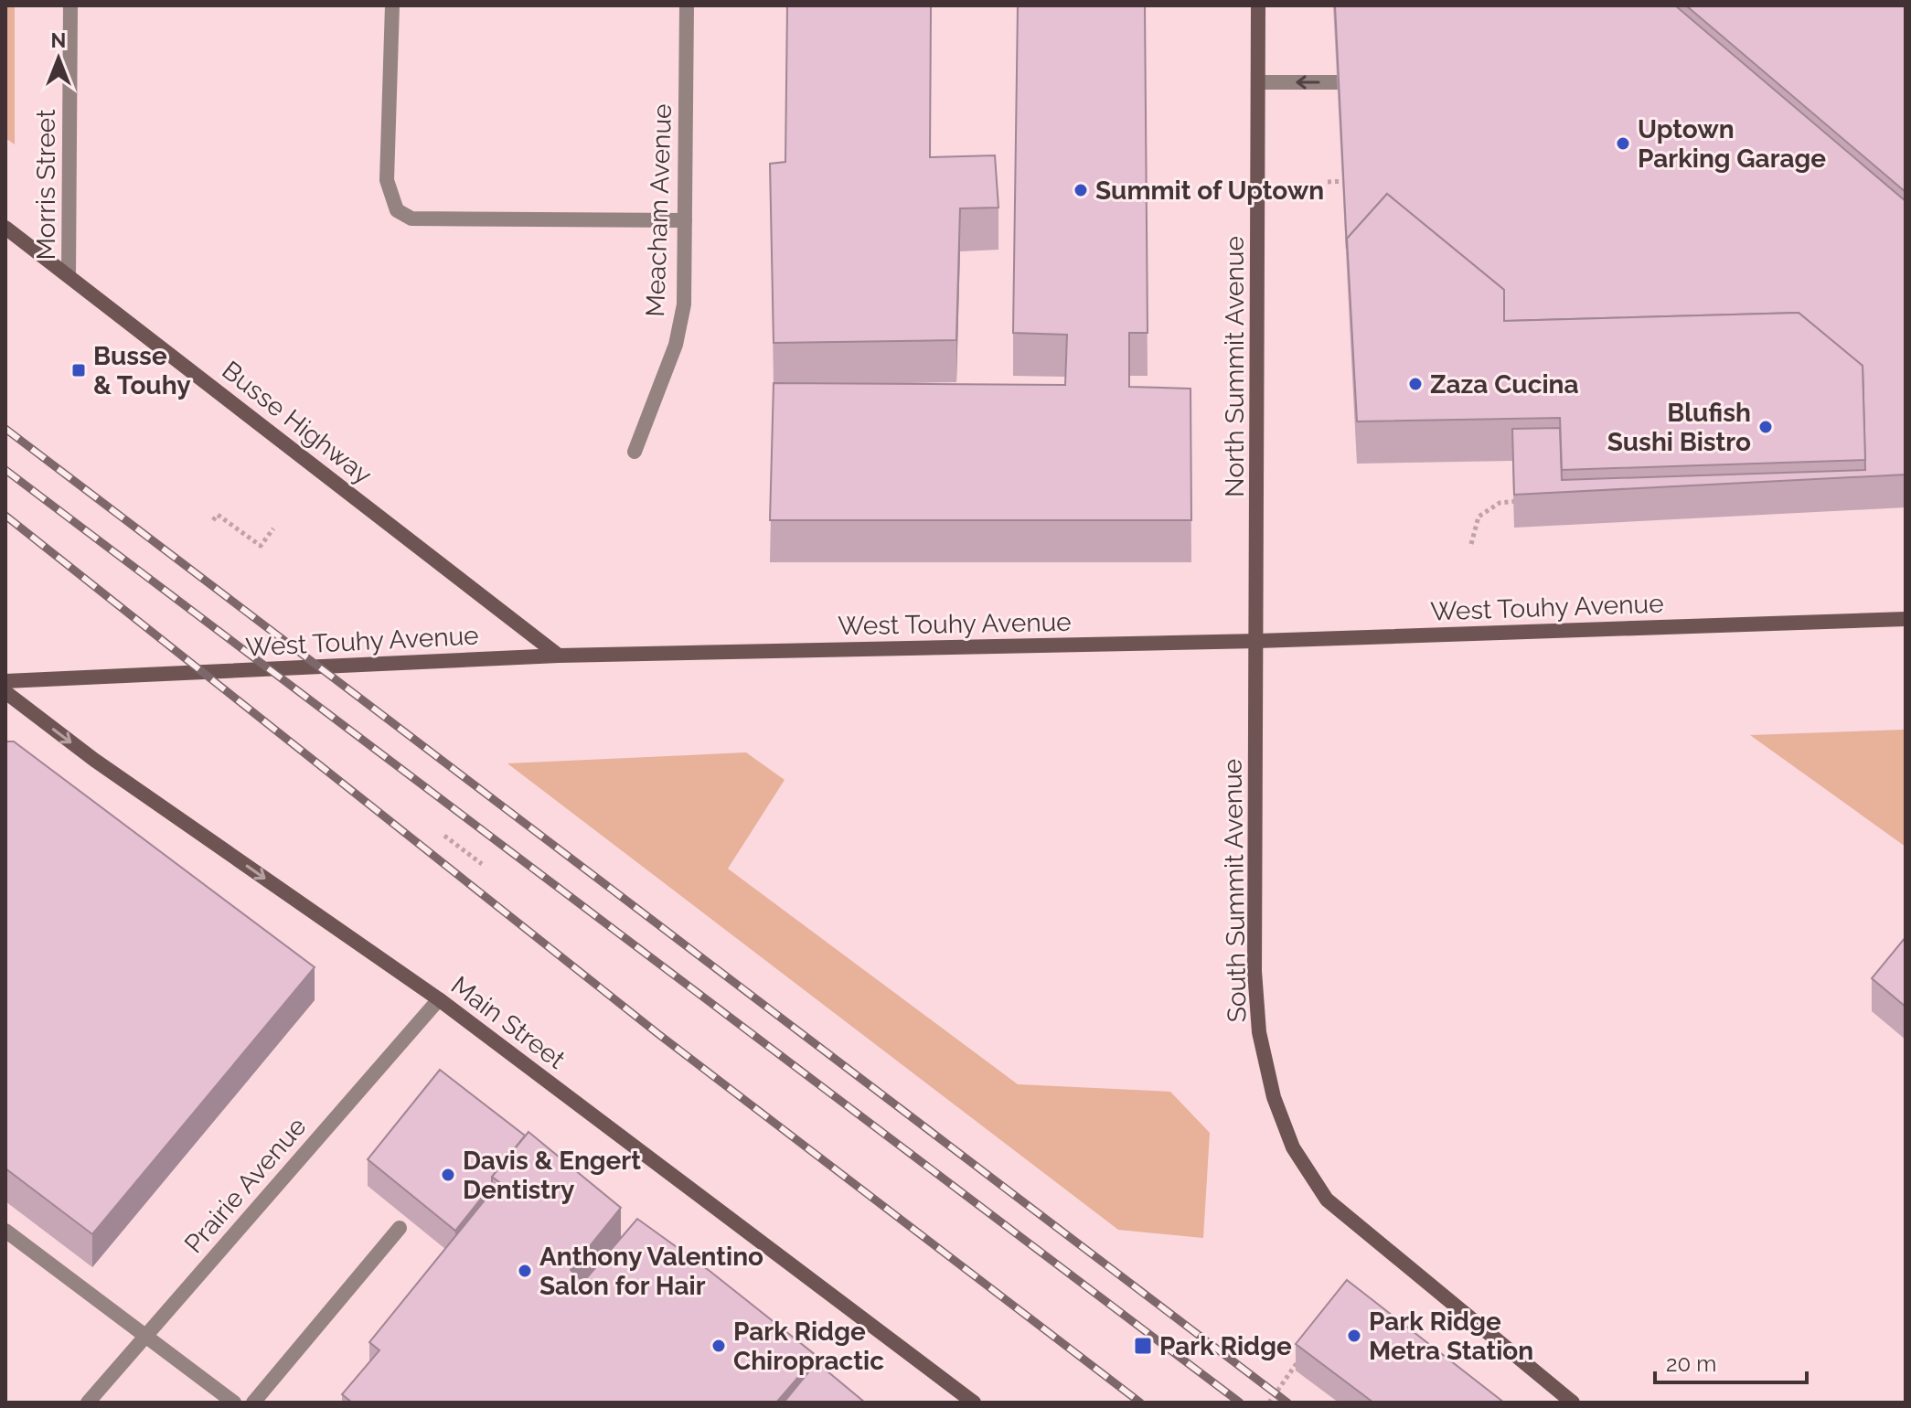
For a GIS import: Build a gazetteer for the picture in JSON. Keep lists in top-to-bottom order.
{
  "streets": {
    "street": [
      "Morris Street",
      "Meacham Avenue",
      "North Summit Avenue",
      "Busse Highway",
      "West Touhy Avenue",
      "South Summit Avenue",
      "Main Street",
      "Prairie Avenue"
    ]
  },
  "crossings": [
    ["Morris Street", "Busse Highway"],
    ["North Summit Avenue", "West Touhy Avenue"],
    ["North Summit Avenue", "South Summit Avenue"],
    ["Busse Highway", "West Touhy Avenue"],
    ["West Touhy Avenue", "South Summit Avenue"],
    ["Main Street", "Prairie Avenue"]
  ],
  "one_way": ["Main Street"],
  "places": {
    "other": [
      "Uptown Parking Garage",
      "Summit of Uptown",
      "Zaza Cucina",
      "Blufish Sushi Bistro",
      "Davis & Engert Dentistry",
      "Anthony Valentino Salon for Hair",
      "Park Ridge Metra Station",
      "Park Ridge Chiropractic"
    ],
    "transit": ["Busse & Touhy", "Park Ridge"]
  },
  "scale_bar": "20 m",
  "north": "top"
}
